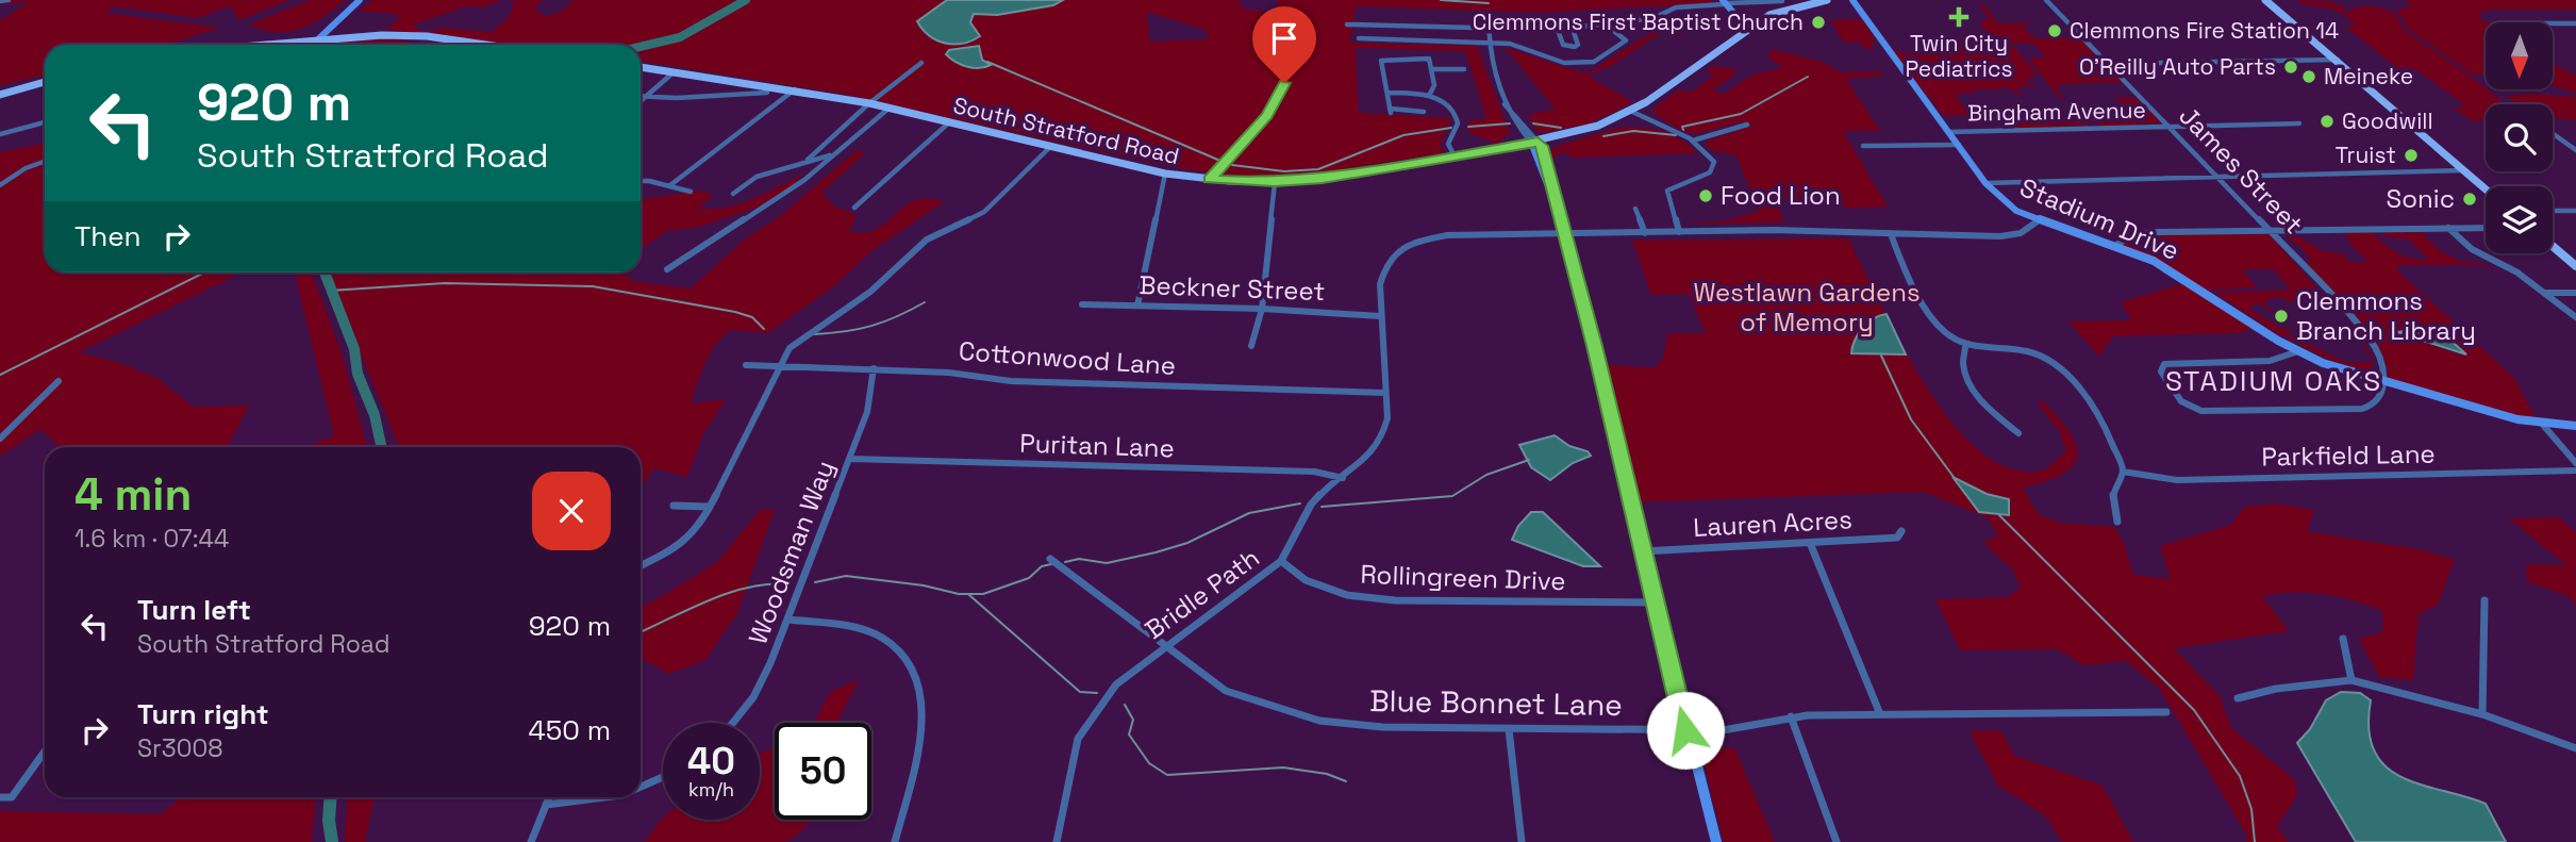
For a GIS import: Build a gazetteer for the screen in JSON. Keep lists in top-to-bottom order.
{
  "streets": {
    "main road": ["South Stratford Road", "Stadium Drive"],
    "street": [
      "Bingham Avenue",
      "James Street",
      "Beckner Street",
      "Cottonwood Lane",
      "Puritan Lane",
      "Parkfield Lane",
      "Lauren Acres",
      "Woodsman Way",
      "Rollingreen Drive",
      "Bridle Path",
      "Blue Bonnet Lane"
    ]
  },
  "crossings": [
    ["Bingham Avenue", "James Street"],
    ["Bingham Avenue", "Stadium Drive"],
    ["James Street", "Stadium Drive"],
    ["Stadium Drive", "Bridle Path"],
    ["Beckner Street", "Bridle Path"],
    ["Cottonwood Lane", "Woodsman Way"],
    ["Cottonwood Lane", "Bridle Path"],
    ["Puritan Lane", "Woodsman Way"],
    ["Puritan Lane", "Bridle Path"],
    ["Rollingreen Drive", "Bridle Path"],
    ["Bridle Path", "Blue Bonnet Lane"]
  ],
  "districts": ["STADIUM OAKS"],
  "parks": ["Westlawn Gardens of Memory"],
  "places": {
    "health": ["Twin City Pediatrics"],
    "other": [
      "Clemmons First Baptist Church",
      "Clemmons Fire Station 14",
      "O'Reilly Auto Parts",
      "Meineke",
      "Goodwill",
      "Truist",
      "Food Lion",
      "Sonic",
      "Clemmons Branch Library"
    ]
  },
  "north": "bottom",
  "page": {
    "turn": ["920 m", "South Stratford Road"],
    "then": "Then",
    "heading": ["4 min", "1.6 km · 07:44"],
    "list": [
      {
        "name": "Turn left",
        "note": "South Stratford Road",
        "value": "920 m"
      },
      {
        "name": "Turn right",
        "note": "Sr3008",
        "value": "450 m"
      }
    ],
    "speed": "40 km/h",
    "limit": "50"
  }
}
